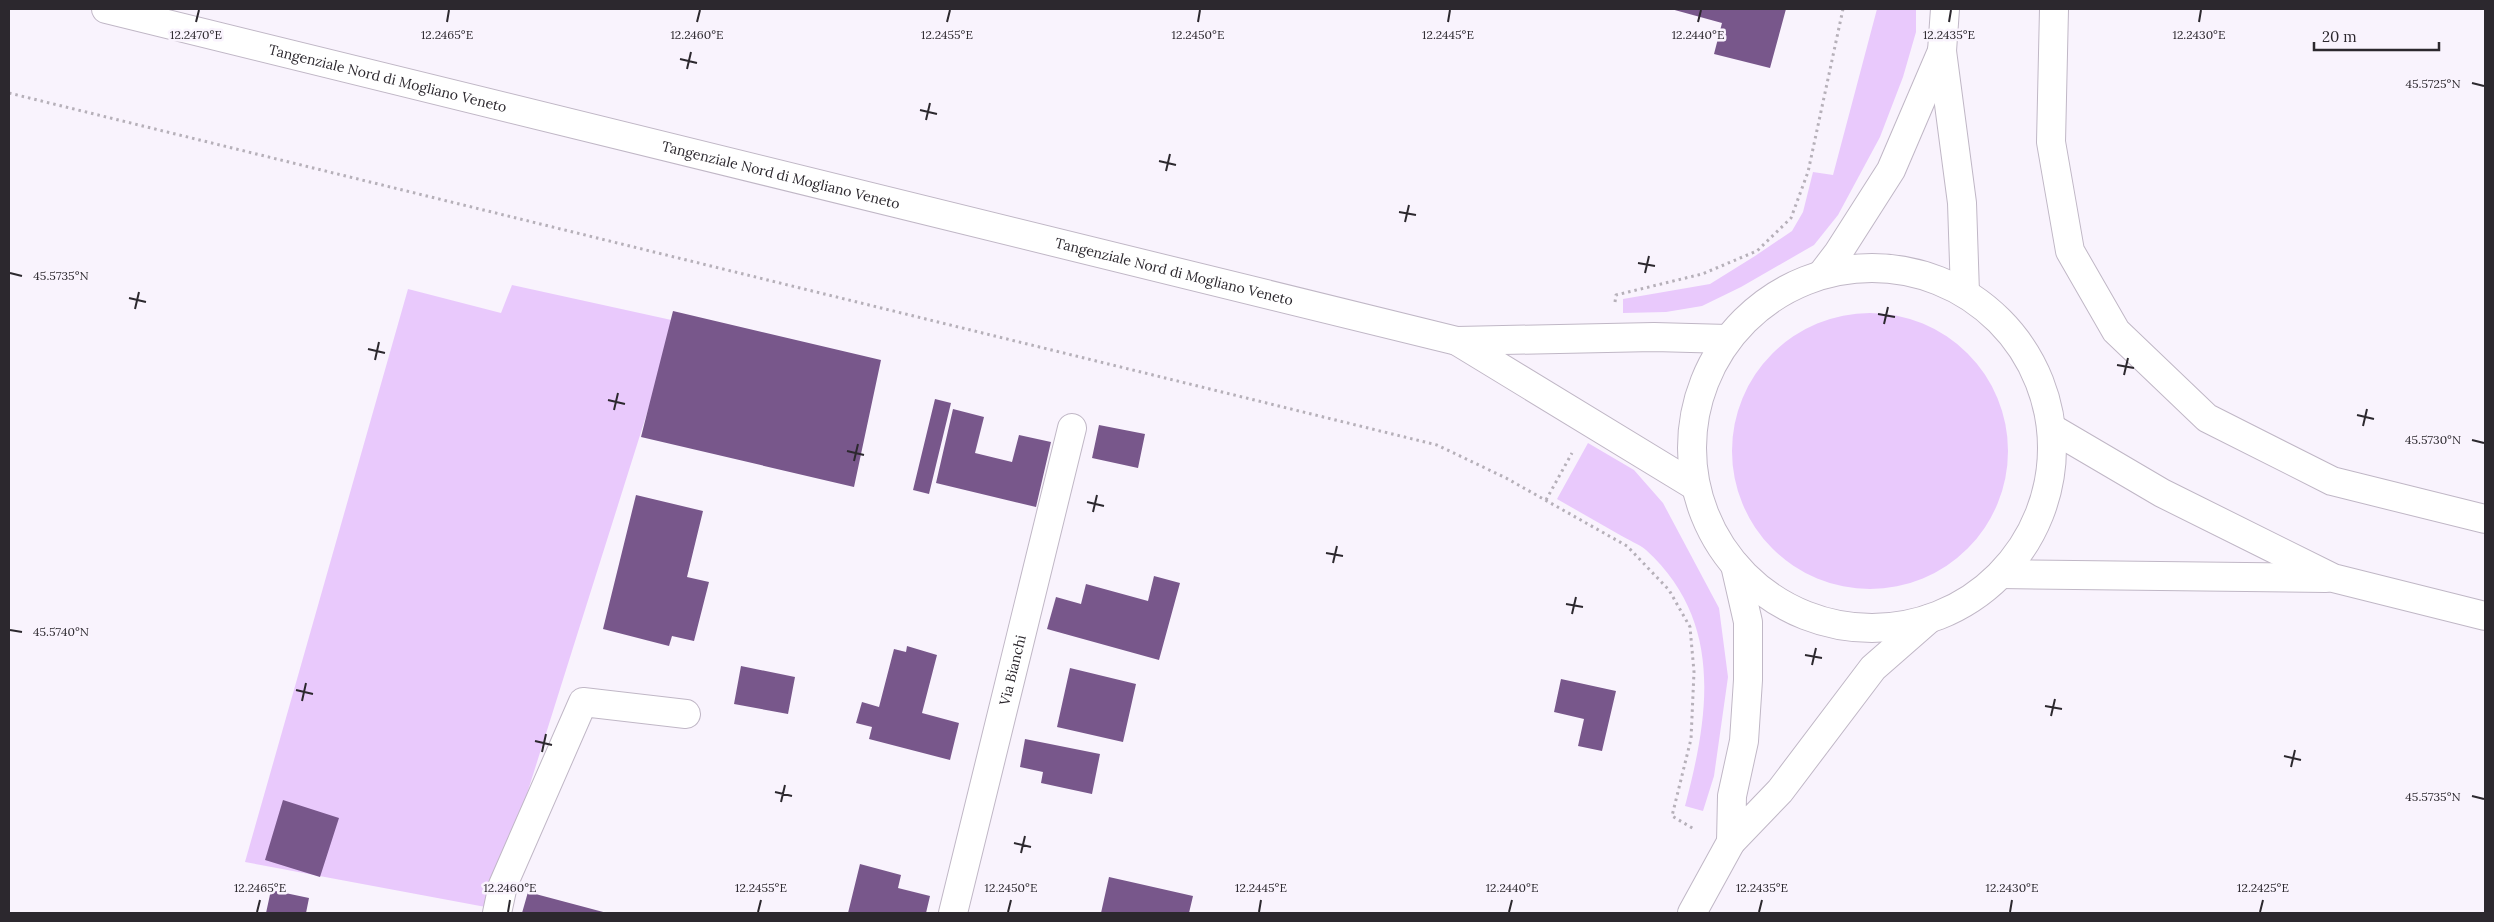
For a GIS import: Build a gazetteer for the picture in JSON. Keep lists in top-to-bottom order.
{
  "streets": {
    "main road": ["Tangenziale Nord di Mogliano Veneto", "Via Bianchi"]
  },
  "scale_bar": "20 m",
  "coordinates": [
    "12.2470°E",
    "12.2465°E",
    "12.2460°E",
    "12.2455°E",
    "12.2450°E",
    "12.2445°E",
    "12.2440°E",
    "12.2435°E",
    "12.2430°E",
    "45.5725°N",
    "45.5735°N",
    "45.5730°N",
    "45.5740°N",
    "12.2425°E"
  ]
}
